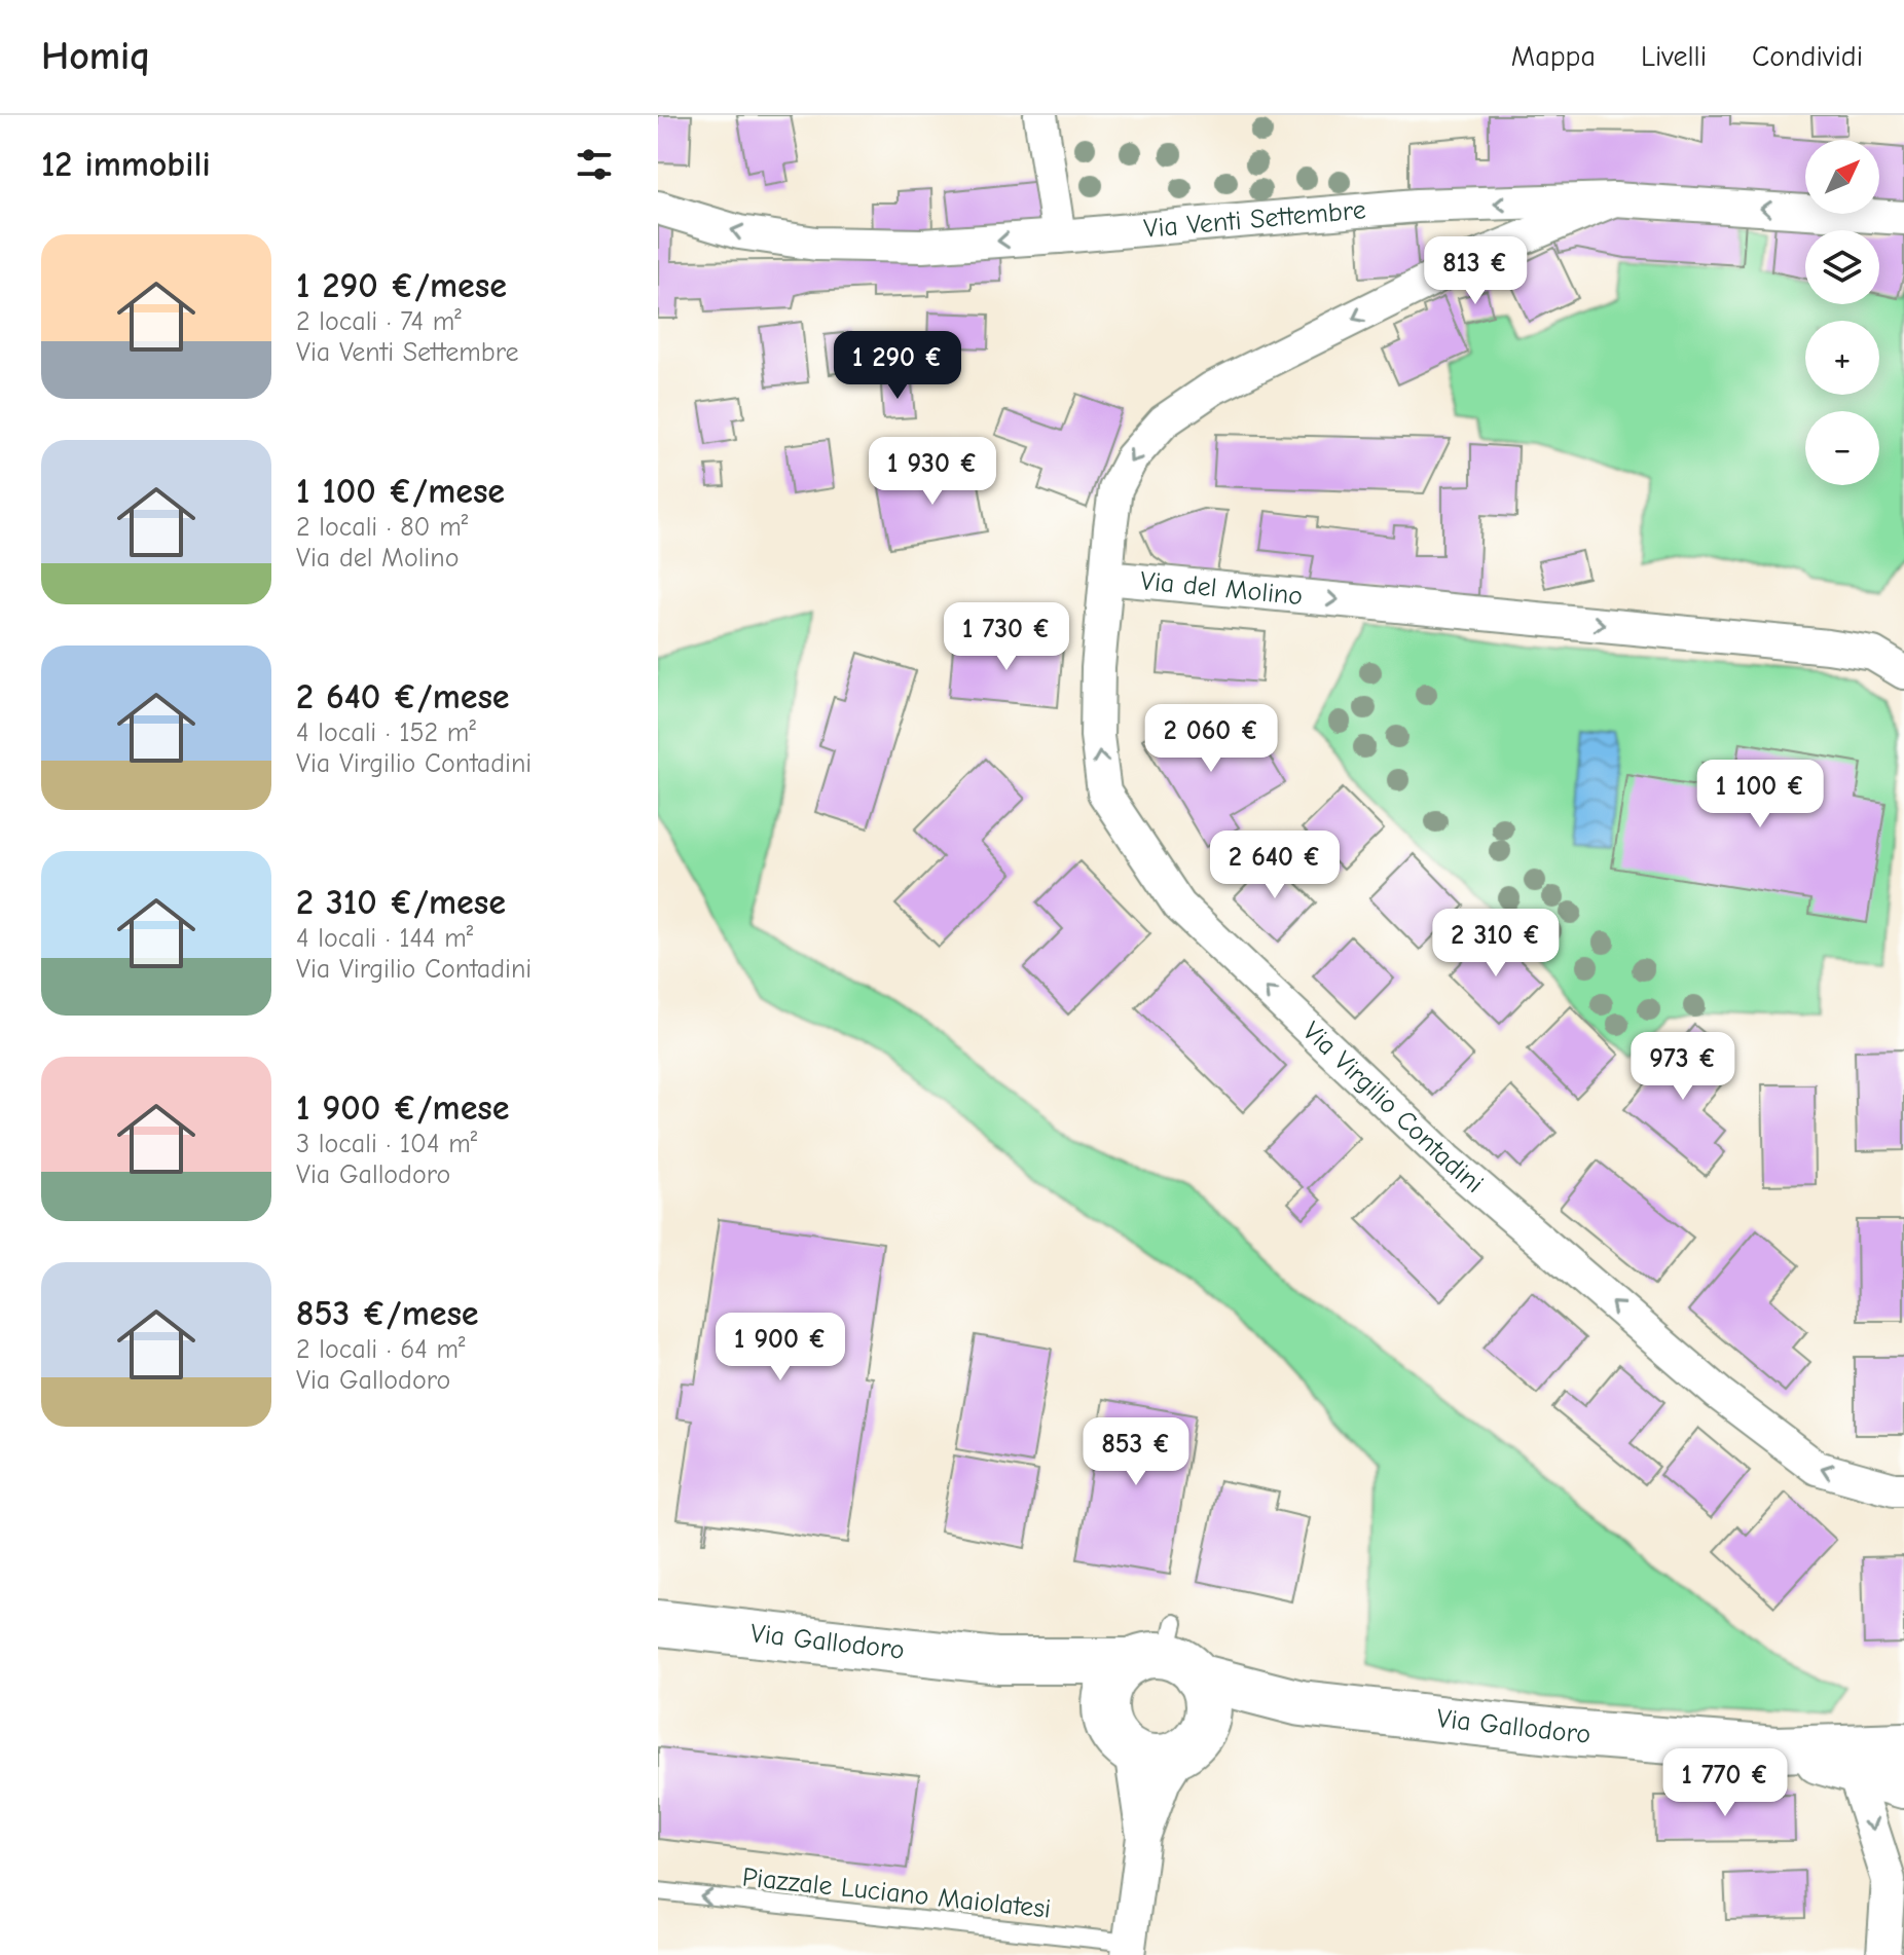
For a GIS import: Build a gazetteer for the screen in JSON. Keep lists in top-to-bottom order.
{
  "streets": {
    "main road": ["Via Gallodoro"],
    "street": ["Via Venti Settembre", "Via del Molino", "Via Virgilio Contadini"],
    "lane": ["Piazzale Luciano Maiolatesi"]
  },
  "crossings": [
    ["Via Venti Settembre", "Via del Molino"],
    ["Via del Molino", "Via Virgilio Contadini"]
  ],
  "one_way": ["Via Venti Settembre", "Via Virgilio Contadini", "Piazzale Luciano Maiolatesi"],
  "north": "top right",
  "page": {
    "header": "Homiq",
    "nav": ["Mappa", "Livelli", "Condividi"],
    "heading": "12 immobili",
    "map_buttons": ["+", "−"],
    "list": [
      {
        "name": "1 290 €/mese",
        "note": "2 locali · 74 m² · Via Venti Settembre"
      },
      {
        "name": "1 100 €/mese",
        "note": "2 locali · 80 m² · Via del Molino"
      },
      {
        "name": "2 640 €/mese",
        "note": "4 locali · 152 m² · Via Virgilio Contadini"
      },
      {
        "name": "2 310 €/mese",
        "note": "4 locali · 144 m² · Via Virgilio Contadini"
      },
      {
        "name": "1 900 €/mese",
        "note": "3 locali · 104 m² · Via Gallodoro"
      },
      {
        "name": "853 €/mese",
        "note": "2 locali · 64 m² · Via Gallodoro"
      }
    ],
    "price": [
      "813 €",
      "1 290 €",
      "1 930 €",
      "1 730 €",
      "2 060 €",
      "1 100 €",
      "2 640 €",
      "2 310 €",
      "973 €",
      "1 900 €",
      "853 €",
      "1 770 €"
    ]
  }
}
